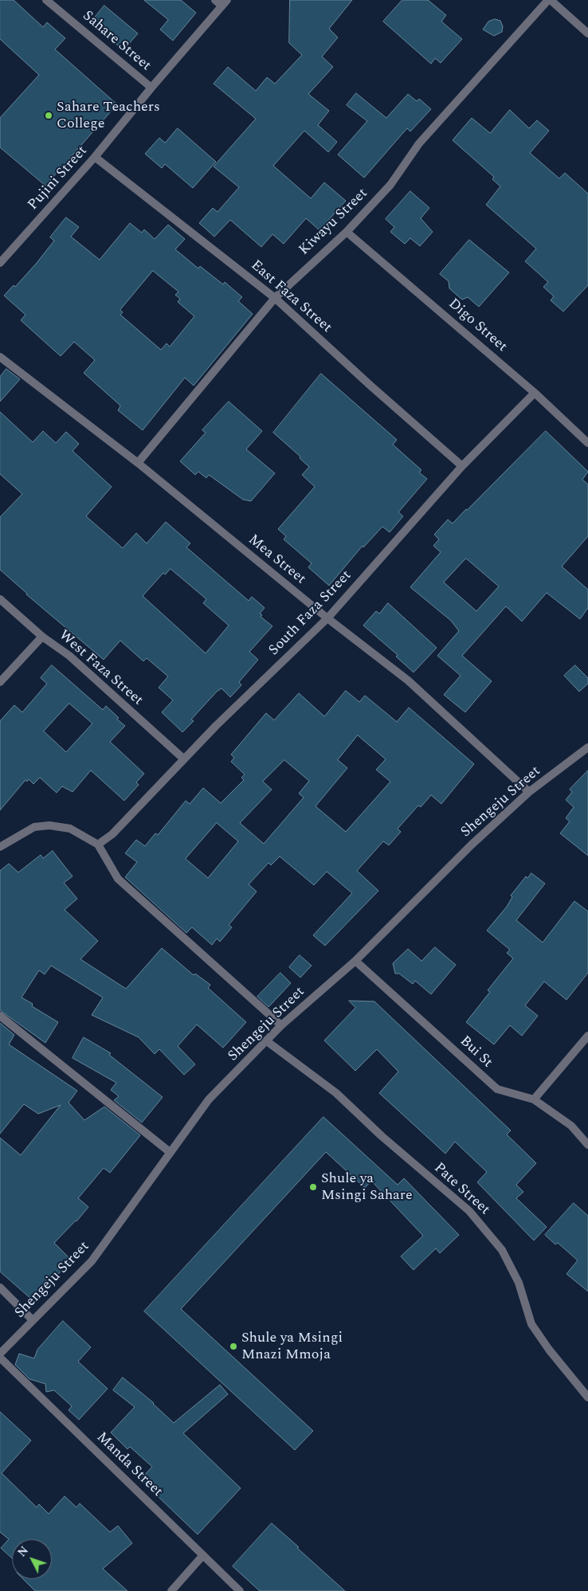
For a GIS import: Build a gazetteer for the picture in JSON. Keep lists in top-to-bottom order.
{
  "streets": {
    "street": [
      "Sahare Street",
      "Pujini Street",
      "Kiwayu Street",
      "East Faza Street",
      "Digo Street",
      "Mea Street",
      "South Faza Street",
      "West Faza Street",
      "Shengeju Street",
      "Bui St",
      "Pate Street",
      "Manda Street"
    ]
  },
  "crossings": [
    ["Sahare Street", "Pujini Street"],
    ["Pujini Street", "East Faza Street"],
    ["Kiwayu Street", "East Faza Street"],
    ["Kiwayu Street", "Digo Street"],
    ["Kiwayu Street", "Mea Street"],
    ["East Faza Street", "South Faza Street"],
    ["Digo Street", "South Faza Street"],
    ["Mea Street", "South Faza Street"],
    ["Mea Street", "Shengeju Street"],
    ["South Faza Street", "West Faza Street"],
    ["Shengeju Street", "Bui St"],
    ["Shengeju Street", "Pate Street"]
  ],
  "places": ["Sahare Teachers College", "Shule ya Msingi Sahare", "Shule ya Msingi Mnazi Mmoja"],
  "north": "top left"
}
